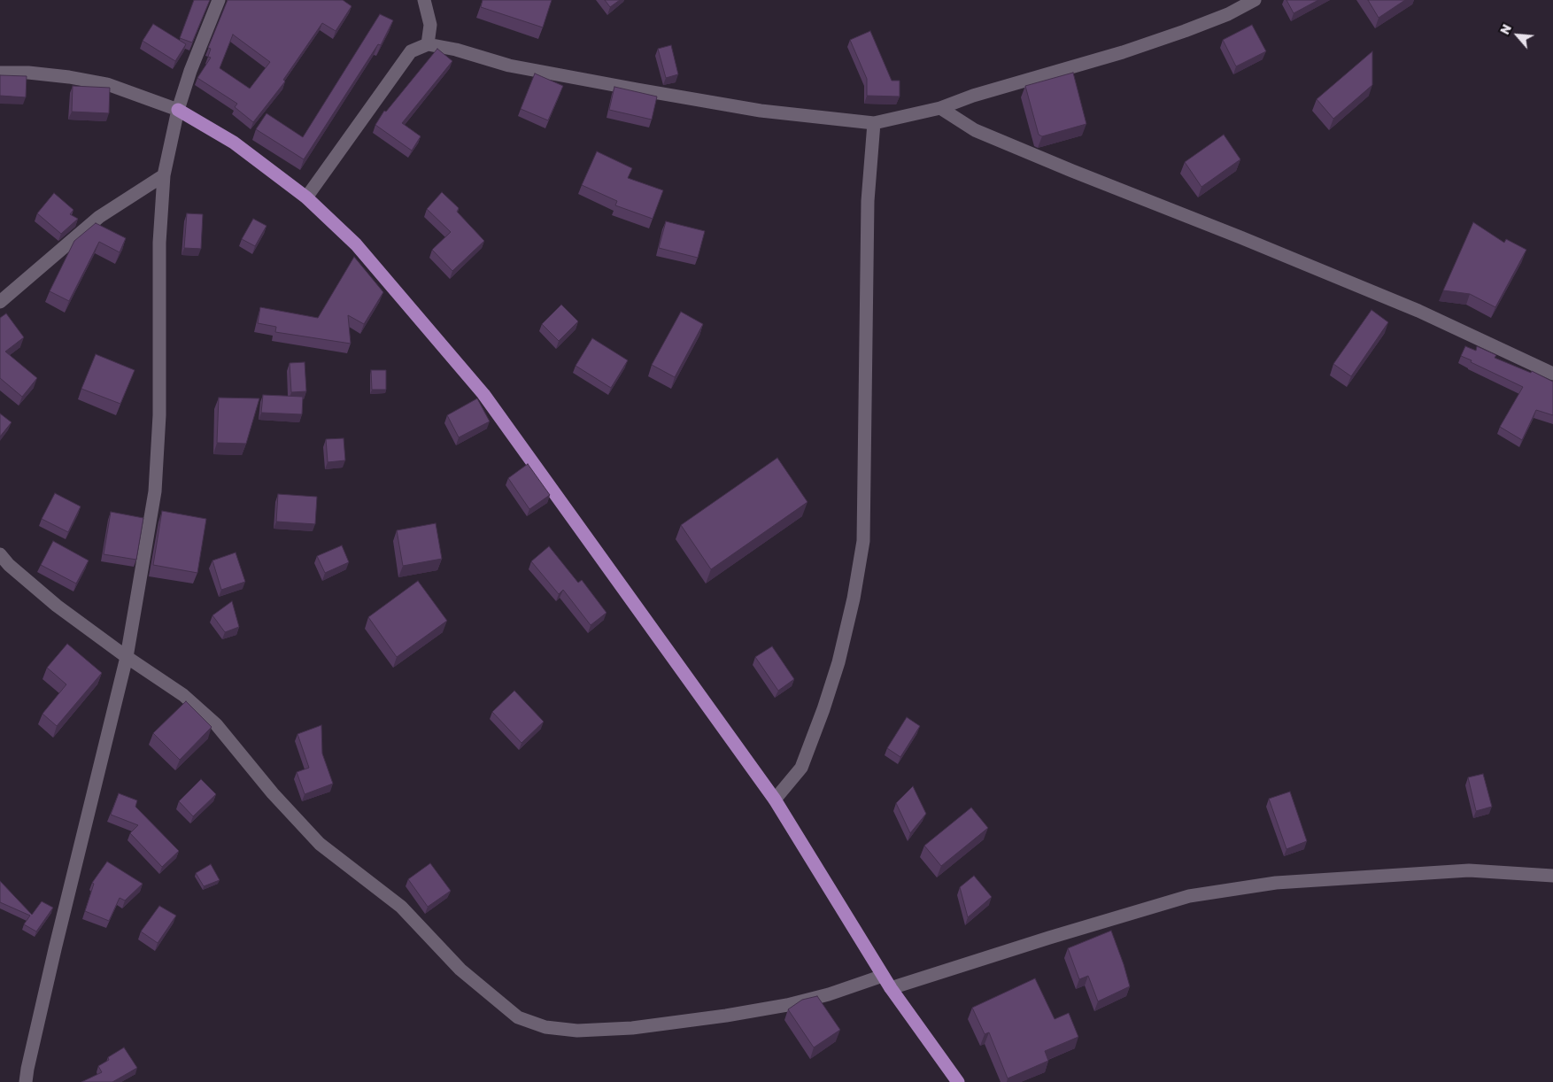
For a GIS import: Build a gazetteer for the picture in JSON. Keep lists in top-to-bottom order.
{
  "north": "top left"
}
